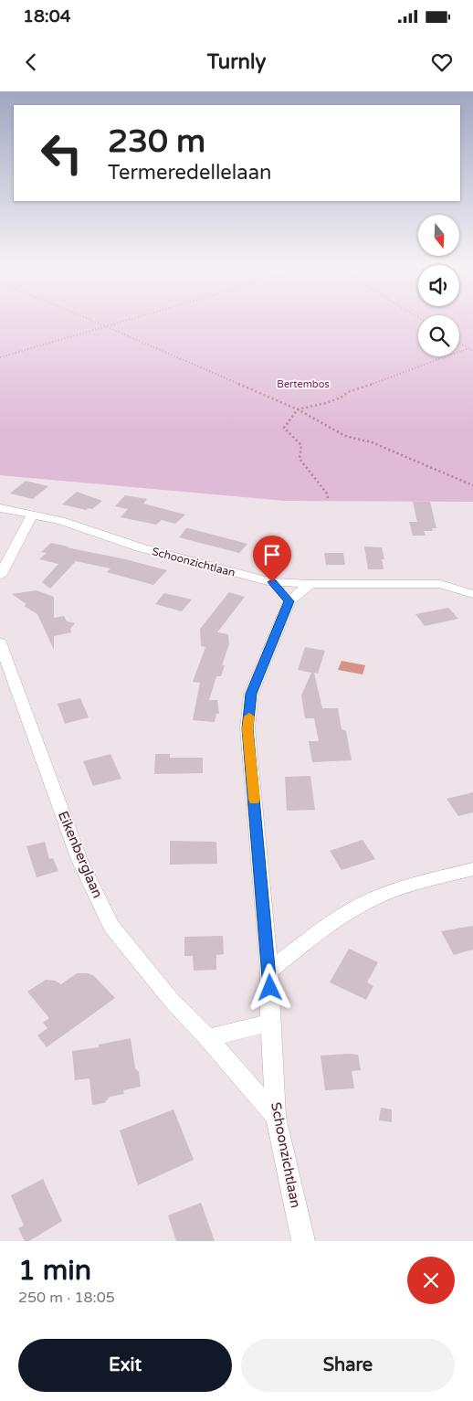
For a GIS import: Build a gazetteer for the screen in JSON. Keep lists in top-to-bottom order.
{
  "streets": {
    "street": ["Schoonzichtlaan", "Eikenberglaan"]
  },
  "crossings": [
    ["Schoonzichtlaan", "Eikenberglaan"]
  ],
  "parks": ["Bertembos"],
  "north": "bottom",
  "page": {
    "status": "18:04",
    "header": "Turnly",
    "turn": ["230 m", "Termeredellelaan"],
    "heading": ["1 min", "250 m · 18:05"],
    "buttons": ["Exit", "Share"]
  }
}
